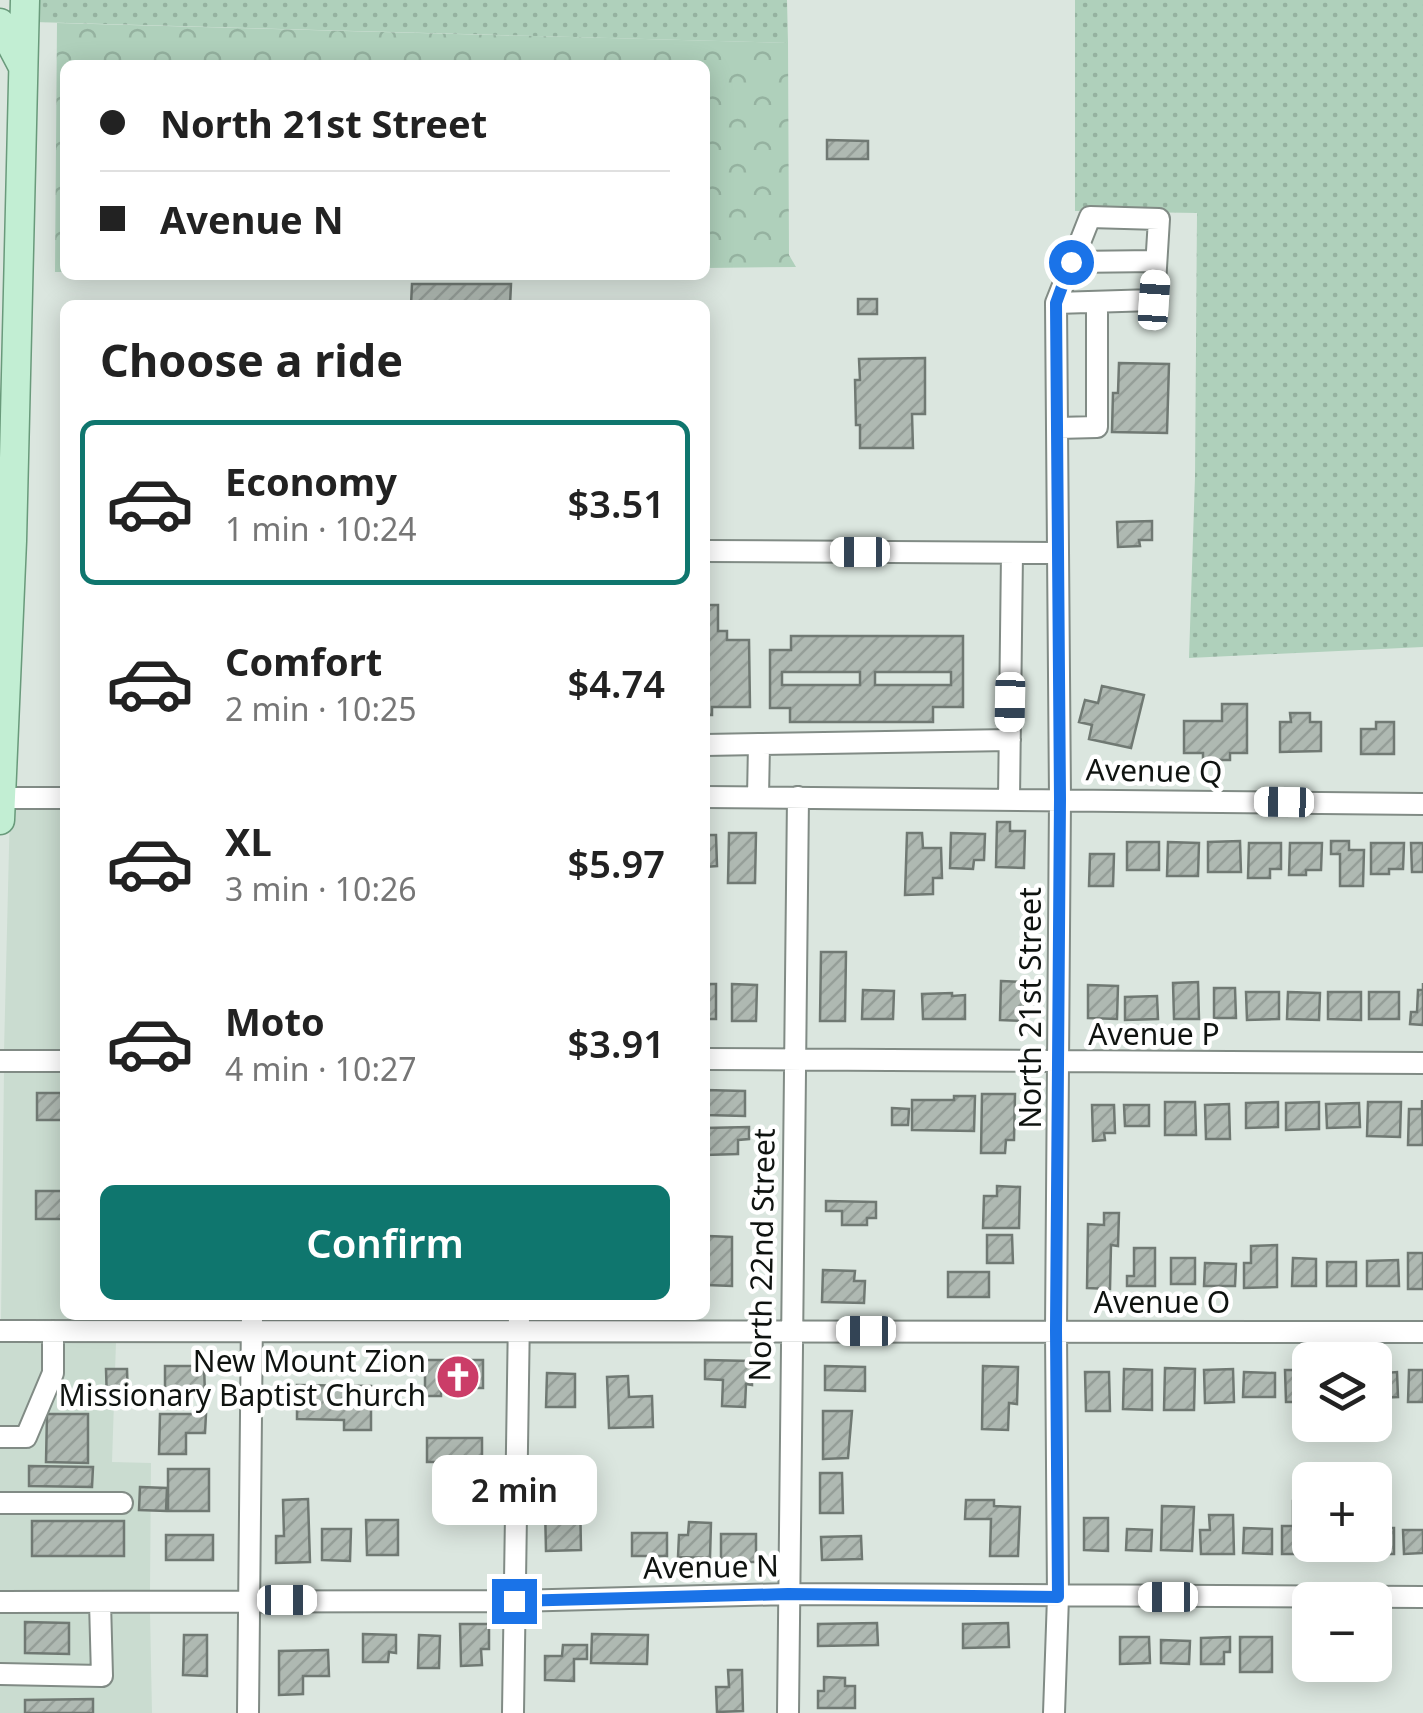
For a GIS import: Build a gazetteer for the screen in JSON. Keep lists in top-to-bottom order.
{
  "streets": {
    "street": [
      "Avenue Q",
      "North 21st Street",
      "Avenue P",
      "North 22nd Street",
      "Avenue O",
      "Avenue N"
    ]
  },
  "crossings": [
    ["Avenue Q", "North 21st Street"],
    ["Avenue Q", "North 22nd Street"],
    ["North 21st Street", "Avenue P"],
    ["North 21st Street", "Avenue O"],
    ["North 21st Street", "Avenue N"],
    ["Avenue P", "North 22nd Street"],
    ["North 22nd Street", "Avenue O"],
    ["North 22nd Street", "Avenue N"]
  ],
  "places": {
    "church": ["New Mount Zion Missionary Baptist Church"]
  },
  "page": {
    "banner": ["North 21st Street", "Avenue N"],
    "heading": "Choose a ride",
    "list": [
      {
        "name": "Economy",
        "note": "1 min · 10:24",
        "value": "$3.51"
      },
      {
        "name": "Comfort",
        "note": "2 min · 10:25",
        "value": "$4.74"
      },
      {
        "name": "XL",
        "note": "3 min · 10:26",
        "value": "$5.97"
      },
      {
        "name": "Moto",
        "note": "4 min · 10:27",
        "value": "$3.91"
      }
    ],
    "buttons": "Confirm",
    "map_buttons": ["+", "−"],
    "bubble": "2 min"
  }
}
